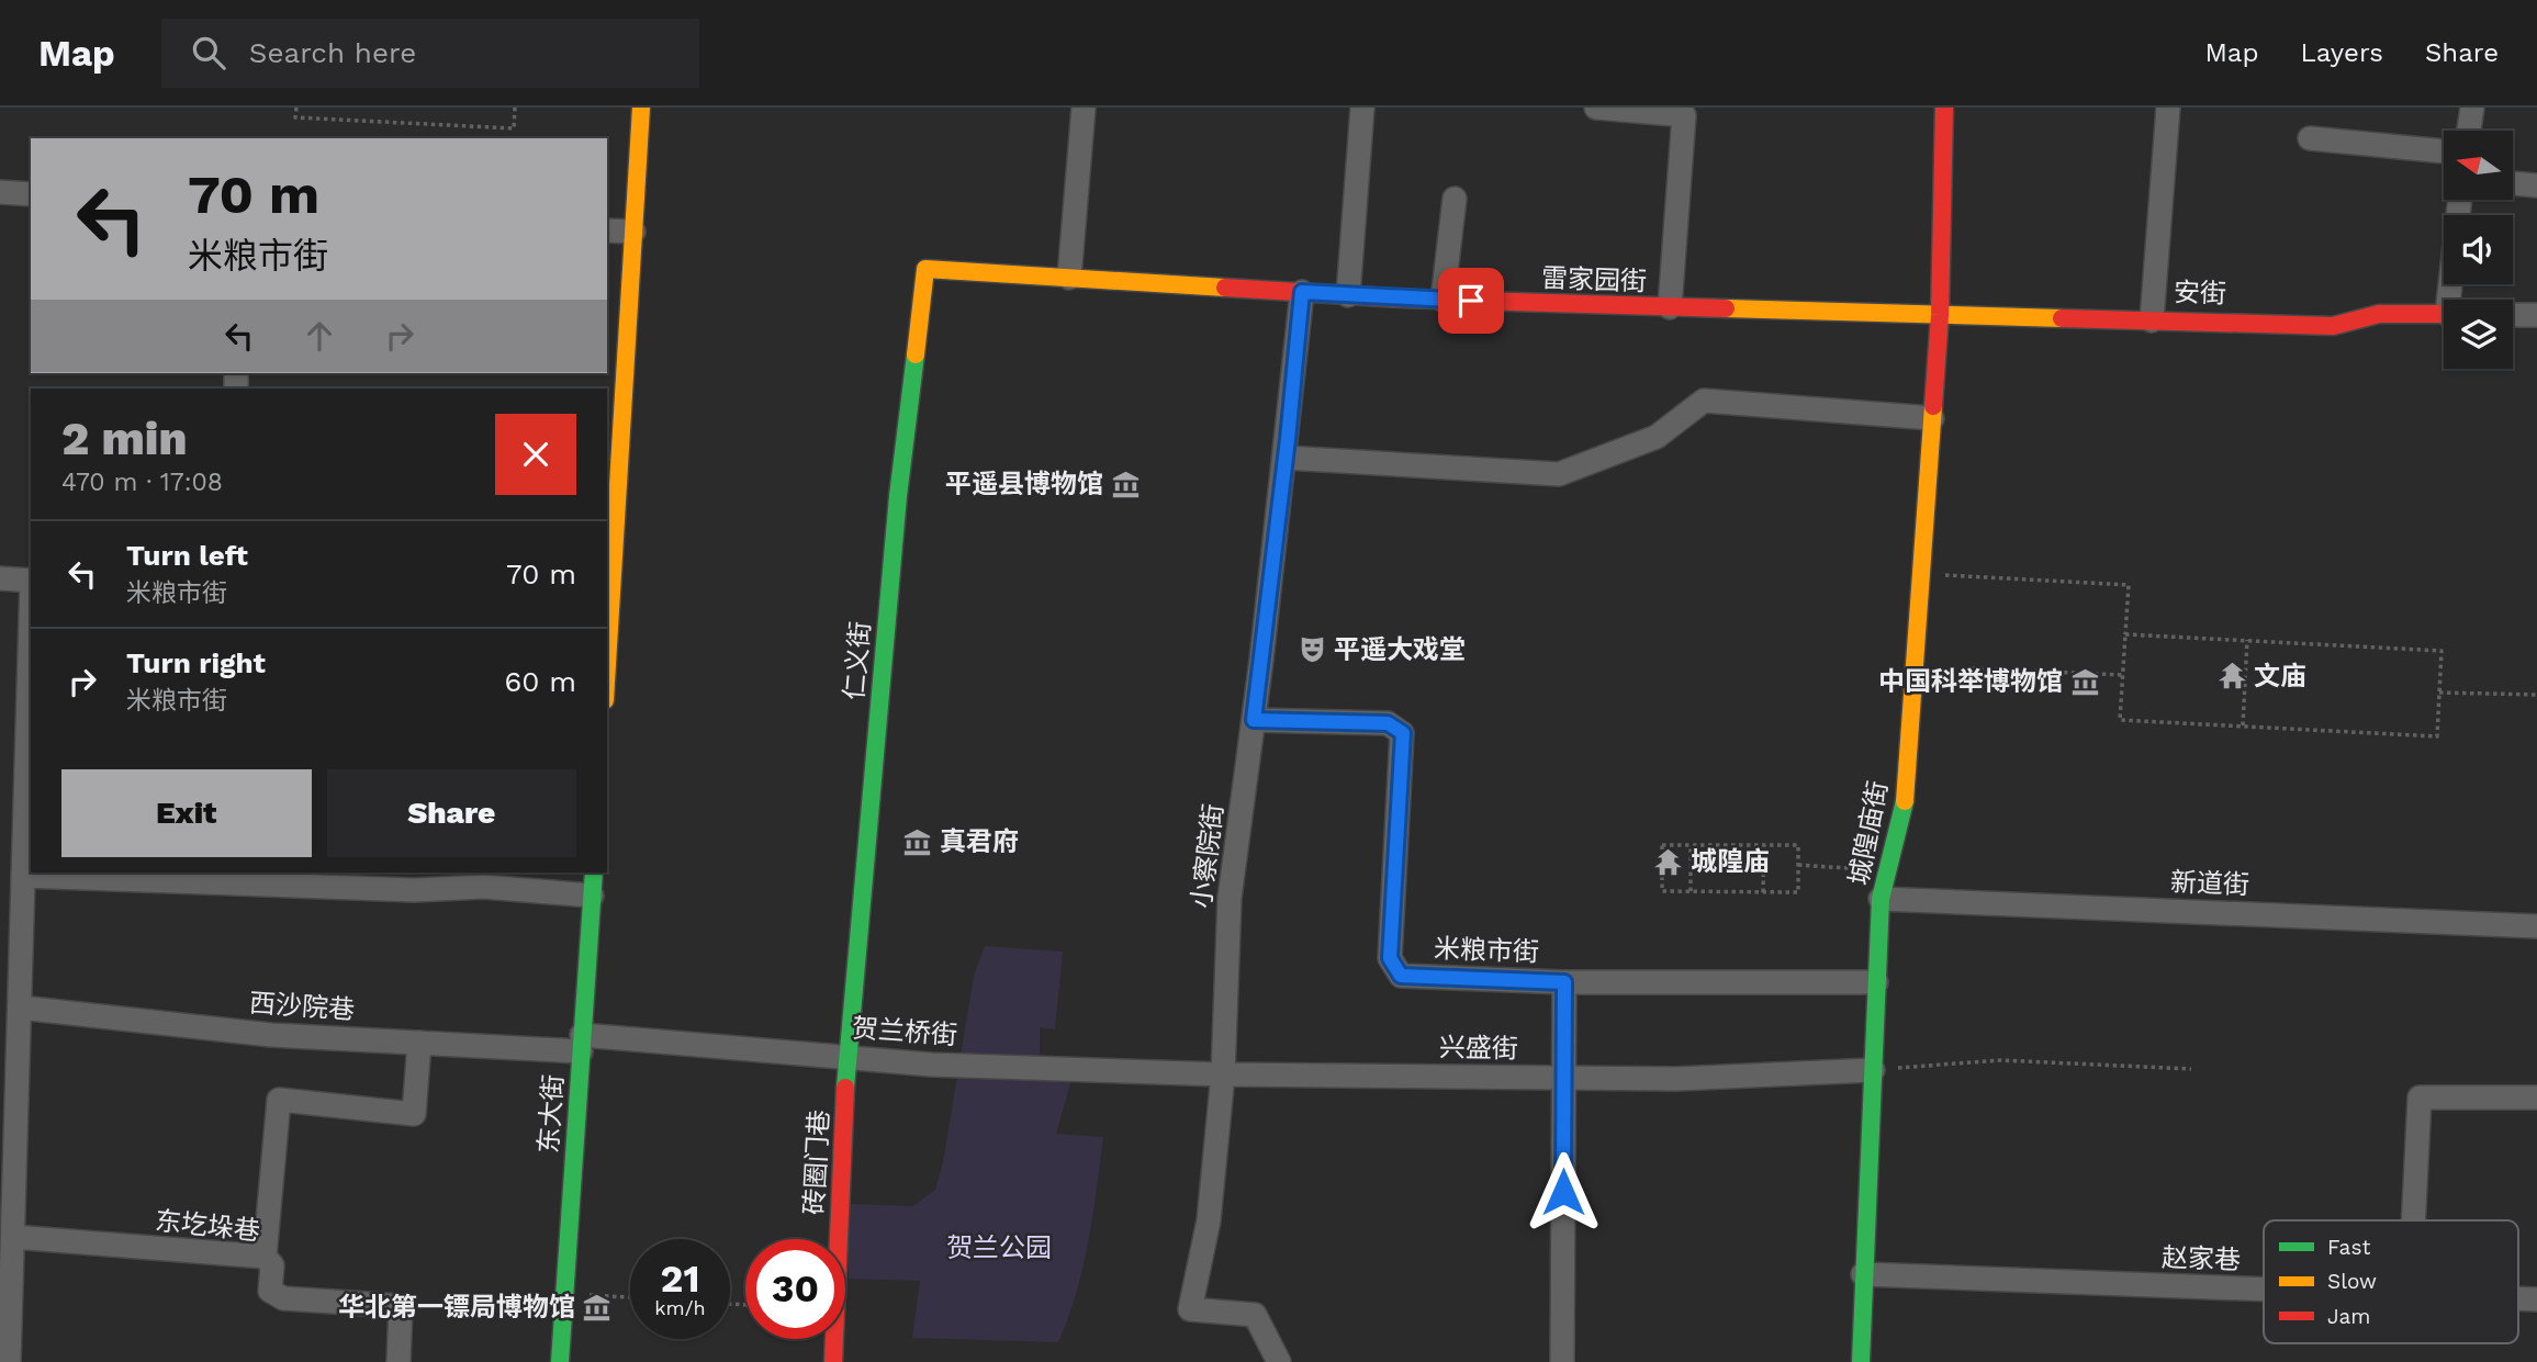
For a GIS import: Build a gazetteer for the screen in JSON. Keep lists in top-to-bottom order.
{
  "streets": {
    "street": [
      "雷家园街",
      "安街",
      "仁义街",
      "城隍庙街",
      "小察院街",
      "新道街",
      "米粮市街",
      "西沙院巷",
      "贺兰桥街",
      "兴盛街",
      "东大街",
      "砖圈门巷",
      "东圪垛巷",
      "赵家巷"
    ]
  },
  "crossings": [
    ["雷家园街", "安街"],
    ["雷家园街", "仁义街"],
    ["雷家园街", "城隍庙街"],
    ["雷家园街", "小察院街"],
    ["安街", "城隍庙街"],
    ["仁义街", "贺兰桥街"],
    ["仁义街", "砖圈门巷"],
    ["城隍庙街", "新道街"],
    ["城隍庙街", "米粮市街"],
    ["城隍庙街", "兴盛街"],
    ["城隍庙街", "赵家巷"],
    ["小察院街", "米粮市街"],
    ["小察院街", "贺兰桥街"],
    ["小察院街", "兴盛街"],
    ["西沙院巷", "贺兰桥街"],
    ["西沙院巷", "东大街"],
    ["贺兰桥街", "兴盛街"],
    ["贺兰桥街", "东大街"],
    ["贺兰桥街", "砖圈门巷"]
  ],
  "parks": ["贺兰公园"],
  "places": {
    "museum": [
      "平遥县博物馆",
      "中国科举博物馆",
      "真君府",
      "华北第一镖局博物馆"
    ],
    "theatre": ["平遥大戏堂"],
    "temple": ["文庙", "城隍庙"]
  },
  "legend": ["Fast", "Slow", "Jam"],
  "north": "left",
  "page": {
    "header": "Map",
    "search": "Search here",
    "nav": ["Map", "Layers", "Share"],
    "turn": ["70 m", "米粮市街"],
    "heading": ["2 min", "470 m · 17:08"],
    "list": [
      {
        "name": "Turn left",
        "note": "米粮市街",
        "value": "70 m"
      },
      {
        "name": "Turn right",
        "note": "米粮市街",
        "value": "60 m"
      }
    ],
    "buttons": ["Exit", "Share"],
    "speed": "21 km/h",
    "limit": "30"
  }
}
